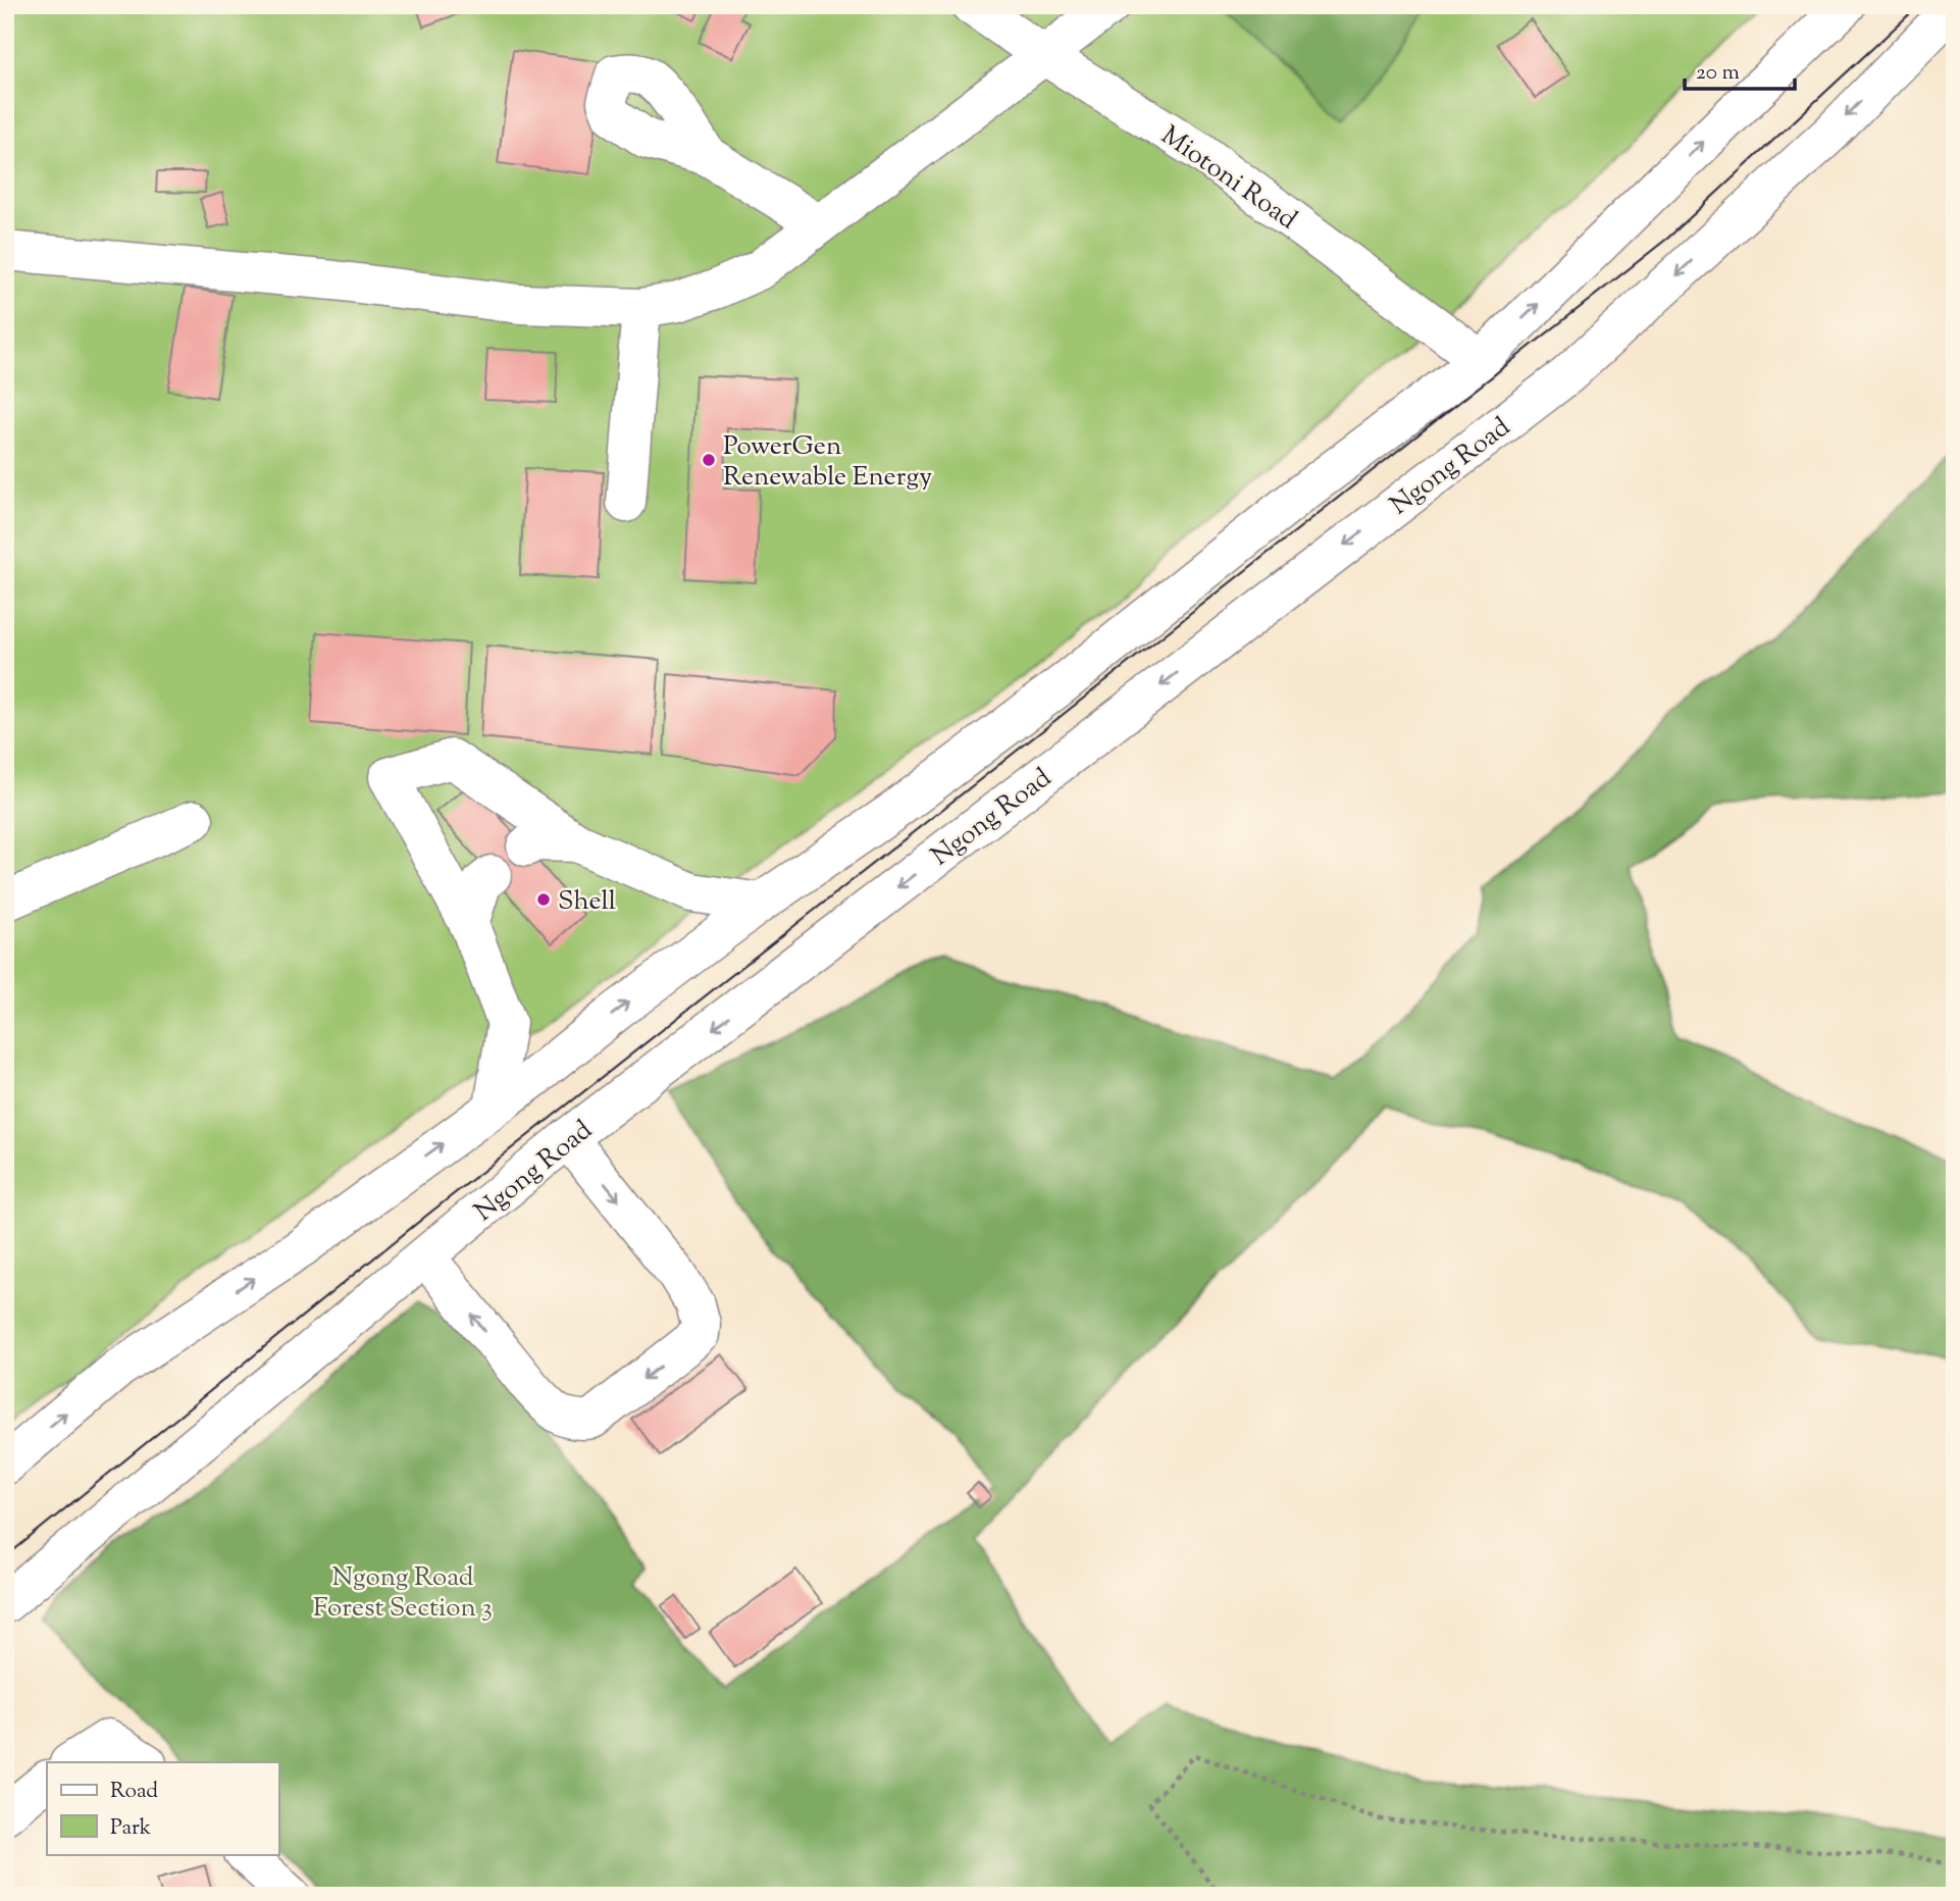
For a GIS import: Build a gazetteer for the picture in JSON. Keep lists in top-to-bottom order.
{
  "streets": {
    "main road": ["Miotoni Road", "Ngong Road"]
  },
  "parks": ["Ngong Road Forest Section 3"],
  "places": ["PowerGen Renewable Energy", "Shell"],
  "legend": ["Road", "Park"],
  "scale_bar": "20 m"
}
